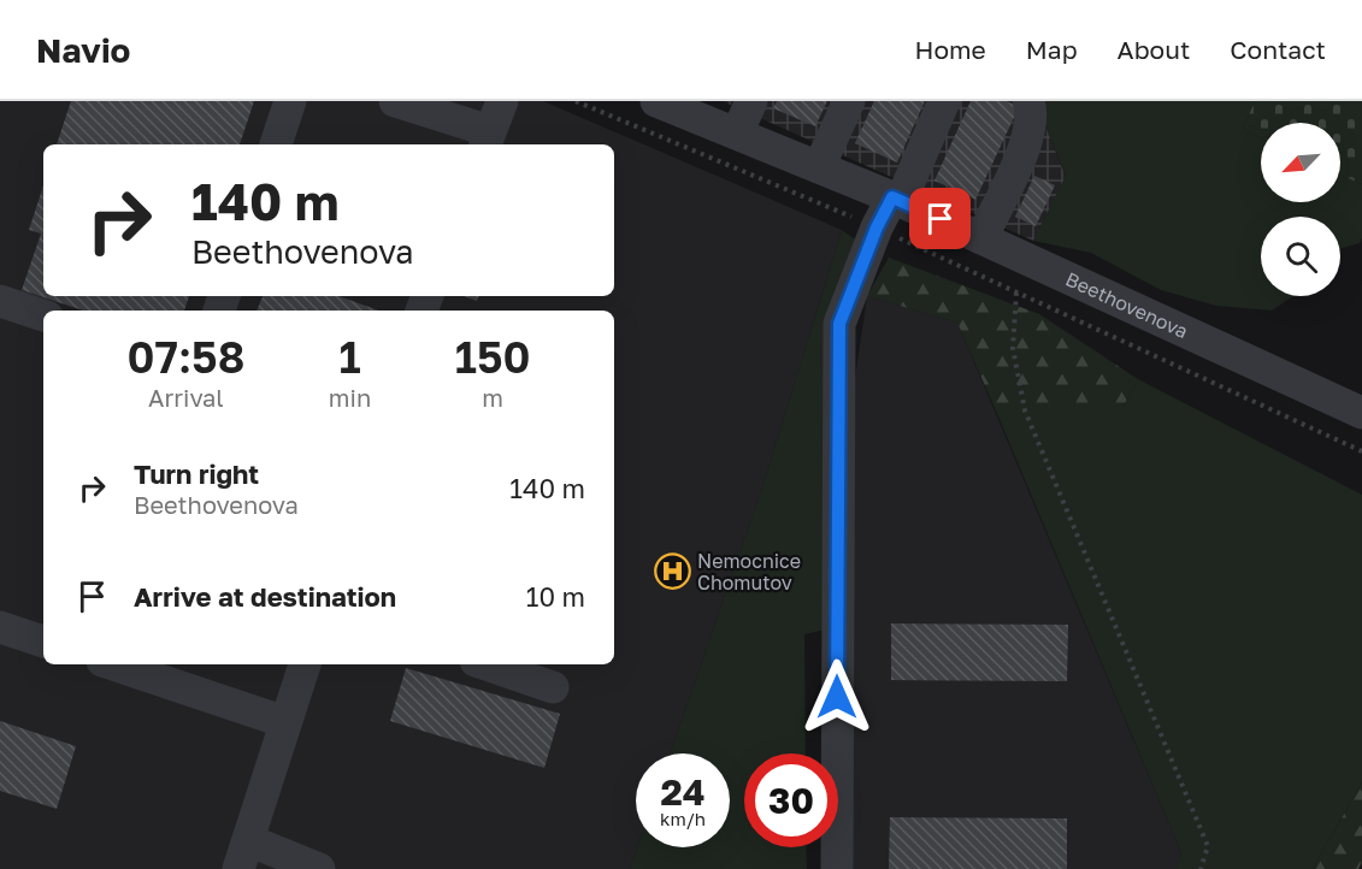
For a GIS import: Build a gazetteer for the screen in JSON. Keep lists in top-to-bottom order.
{
  "streets": {
    "street": ["Beethovenova"]
  },
  "places": {
    "hospital": ["Nemocnice Chomutov"]
  },
  "north": "bottom left",
  "page": {
    "header": "Navio",
    "nav": [
      "Home",
      "Map",
      "About",
      "Contact"
    ],
    "turn": ["140 m", "Beethovenova"],
    "eta": [
      "07:58",
      "Arrival",
      "1",
      "min",
      "150",
      "m"
    ],
    "list": [
      {
        "name": "Turn right",
        "note": "Beethovenova",
        "value": "140 m"
      },
      {
        "name": "Arrive at destination",
        "value": "10 m"
      }
    ],
    "speed": "24 km/h",
    "limit": "30"
  }
}
